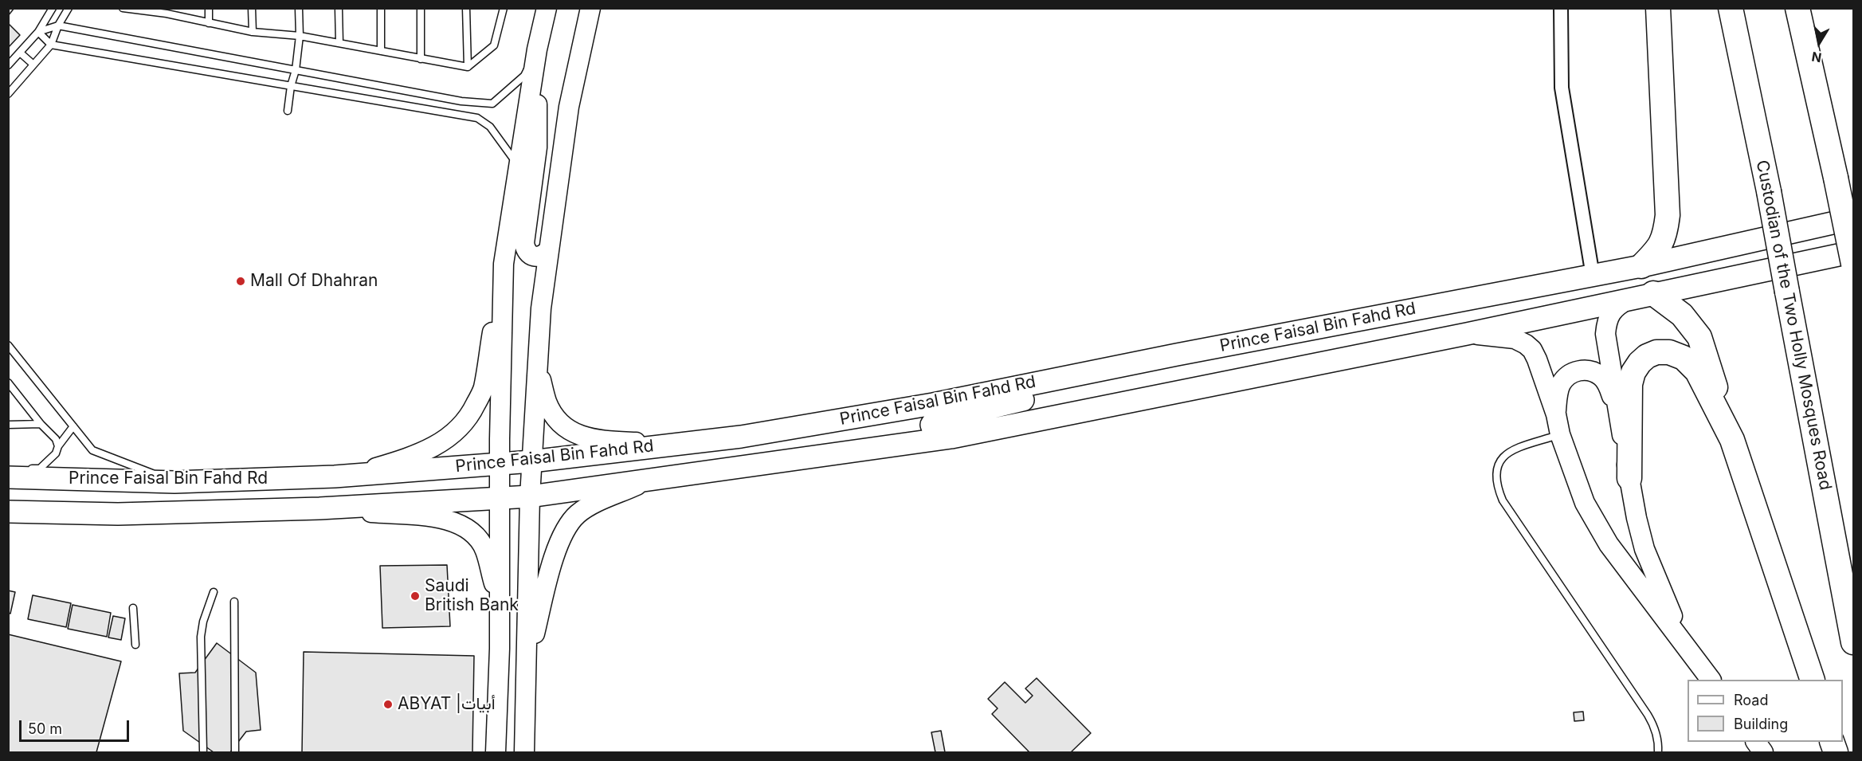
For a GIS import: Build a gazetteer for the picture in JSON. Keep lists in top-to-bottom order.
{
  "streets": {
    "highway": ["Custodian of the Two Holly Mosques Road"],
    "main road": ["Prince Faisal Bin Fahd Rd"]
  },
  "places": ["Mall Of Dhahran", "Saudi British Bank", "ABYAT |أبيات"],
  "legend": ["Road", "Building"],
  "scale_bar": "50 m",
  "north": "bottom"
}
